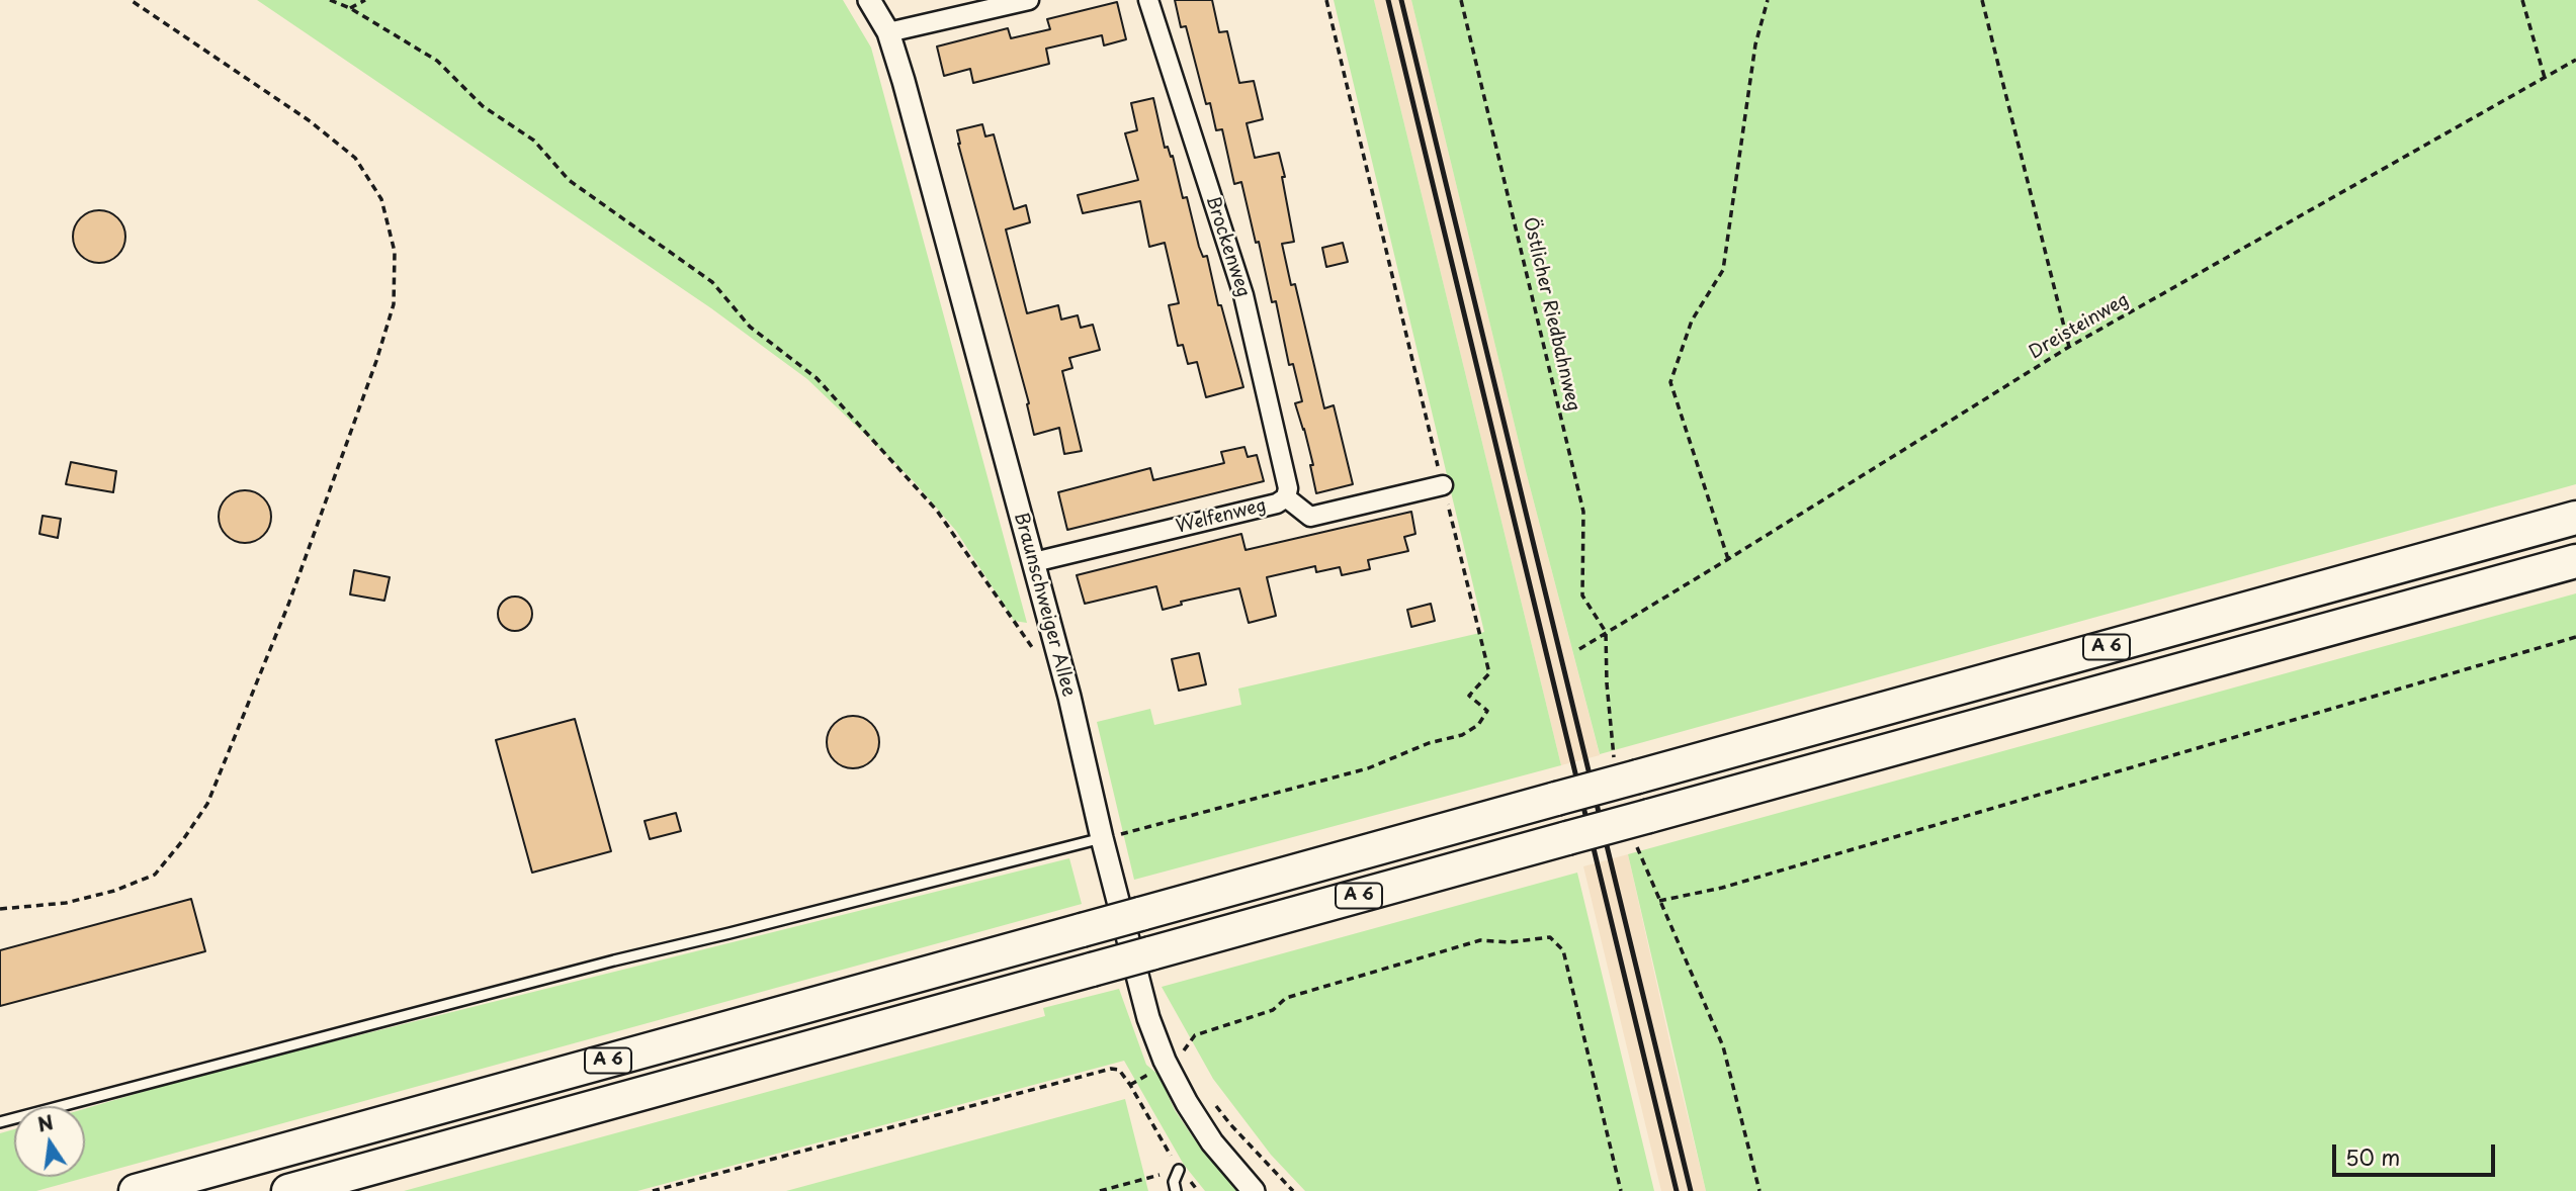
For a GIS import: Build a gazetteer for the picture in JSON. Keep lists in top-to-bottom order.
{
  "streets": {
    "highway": ["A 6"],
    "street": ["Brockenweg", "Welfenweg", "Braunschweiger Allee"],
    "path": ["Östlicher Riedbahnweg", "Dreisteinweg"]
  },
  "crossings": [
    ["Brockenweg", "Welfenweg"],
    ["Östlicher Riedbahnweg", "Dreisteinweg"],
    ["Welfenweg", "Braunschweiger Allee"]
  ],
  "scale_bar": "50 m",
  "north": "top"
}
